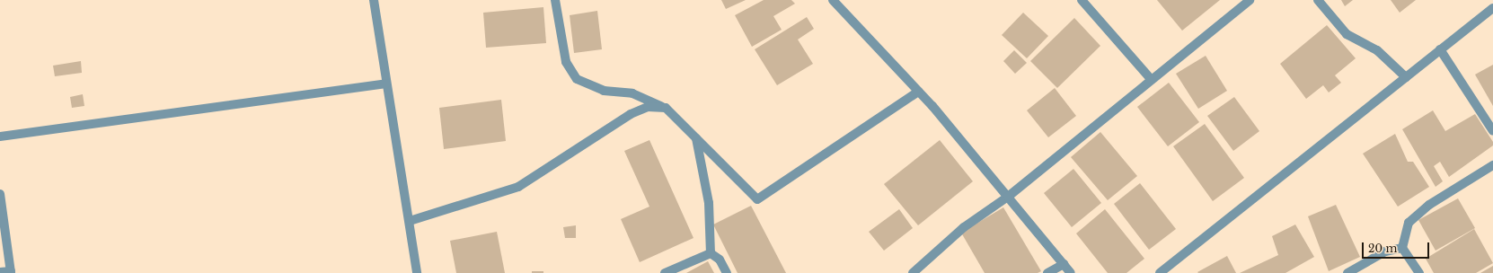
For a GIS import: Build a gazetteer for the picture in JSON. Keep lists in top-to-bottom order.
{
  "scale_bar": "20 m"
}
